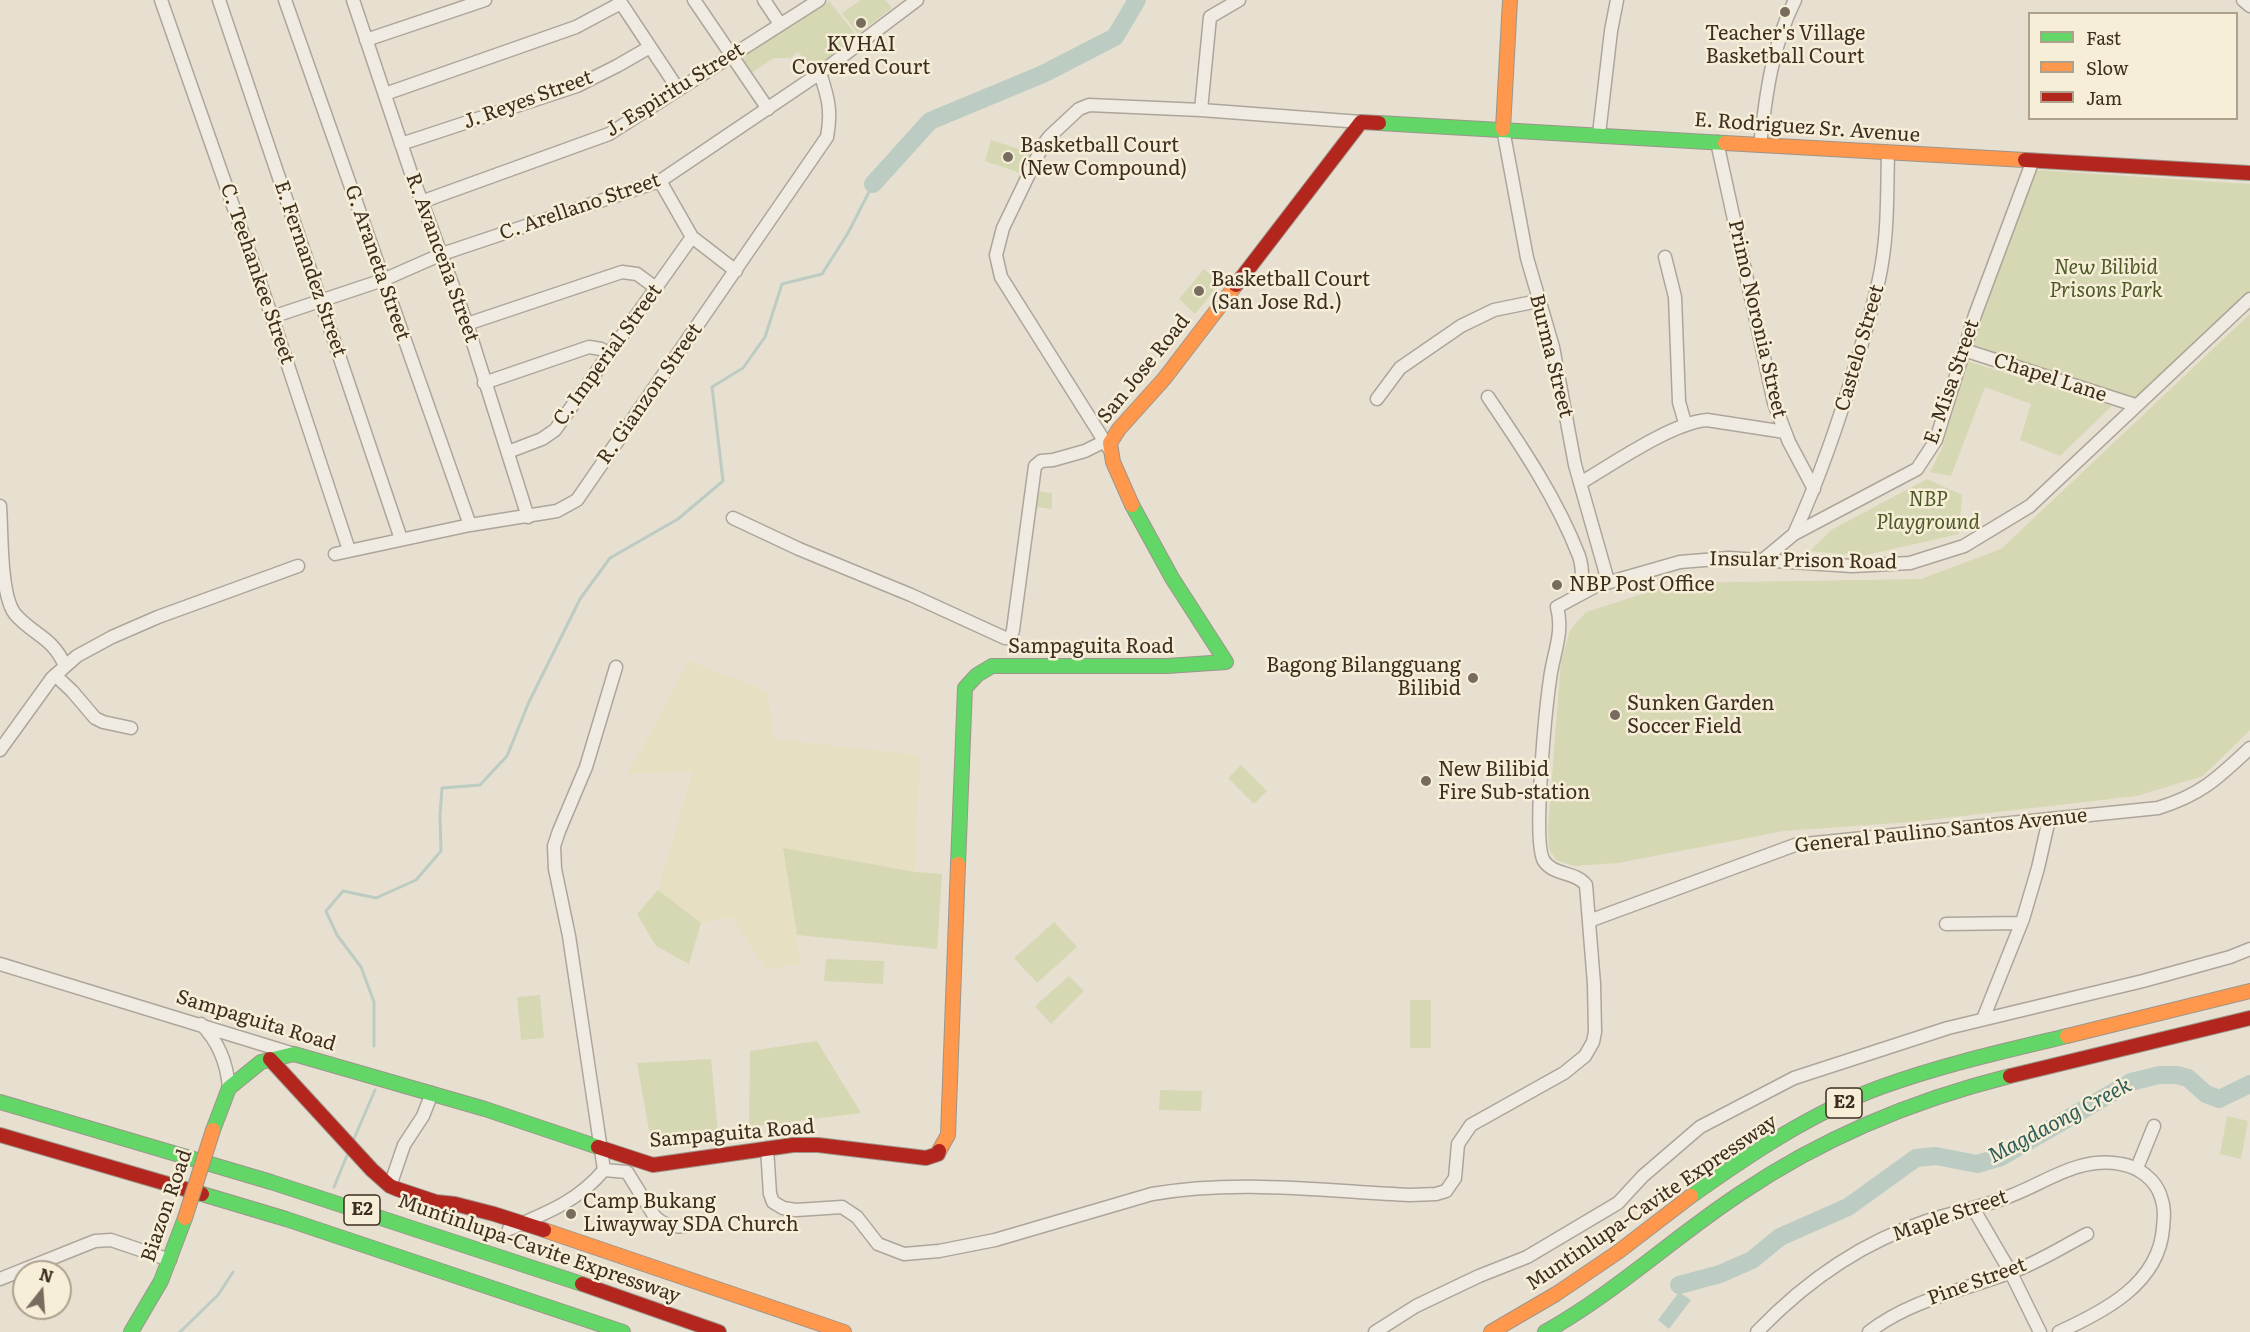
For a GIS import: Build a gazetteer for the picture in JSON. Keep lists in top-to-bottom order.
{
  "streets": {
    "main road": [
      "E. Rodriguez Sr. Avenue",
      "San Jose Road",
      "Sampaguita Road",
      "E2",
      "Muntinlupa-Cavite Expressway",
      "Biazon Road"
    ],
    "street": [
      "J. Espiritu Street",
      "J. Reyes Street",
      "C. Arellano Street",
      "R. Avanceña Street",
      "G. Araneta Street",
      "E. Fernandez Street",
      "C. Teehankee Street",
      "Primo Noronia Street",
      "Castelo Street",
      "C. Imperial Street",
      "Burma Street",
      "Chapel Lane",
      "E. Misa Street",
      "R. Gianzon Street",
      "Insular Prison Road",
      "General Paulino Santos Avenue",
      "Maple Street",
      "Pine Street"
    ]
  },
  "crossings": [
    ["J. Espiritu Street", "R. Avanceña Street"],
    ["J. Reyes Street", "R. Avanceña Street"],
    ["E. Rodriguez Sr. Avenue", "Primo Noronia Street"],
    ["E. Rodriguez Sr. Avenue", "Castelo Street"],
    ["E. Rodriguez Sr. Avenue", "Burma Street"],
    ["E. Rodriguez Sr. Avenue", "San Jose Road"],
    ["E. Rodriguez Sr. Avenue", "E. Misa Street"],
    ["C. Arellano Street", "R. Avanceña Street"],
    ["C. Arellano Street", "G. Araneta Street"],
    ["C. Arellano Street", "E. Fernandez Street"],
    ["C. Arellano Street", "C. Teehankee Street"],
    ["C. Arellano Street", "R. Gianzon Street"],
    ["R. Avanceña Street", "C. Imperial Street"],
    ["R. Avanceña Street", "R. Gianzon Street"],
    ["G. Araneta Street", "R. Gianzon Street"],
    ["E. Fernandez Street", "R. Gianzon Street"],
    ["C. Teehankee Street", "R. Gianzon Street"],
    ["Primo Noronia Street", "Castelo Street"],
    ["Castelo Street", "E. Misa Street"],
    ["Burma Street", "Insular Prison Road"],
    ["San Jose Road", "Sampaguita Road"],
    ["Chapel Lane", "E. Misa Street"],
    ["Chapel Lane", "Insular Prison Road"],
    ["E. Misa Street", "Insular Prison Road"],
    ["Insular Prison Road", "General Paulino Santos Avenue"],
    ["Sampaguita Road", "Biazon Road"]
  ],
  "water": ["Magdaong Creek"],
  "parks": ["New Bilibid Prisons Park", "NBP Playground"],
  "places": [
    "Teacher's Village Basketball Court",
    "KVHAI Covered Court",
    "Basketball Court (New Compound)",
    "Basketball Court (San Jose Rd.)",
    "NBP Post Office",
    "Bagong Bilangguang Bilibid",
    "Sunken Garden Soccer Field",
    "New Bilibid Fire Sub-station",
    "Camp Bukang Liwayway SDA Church"
  ],
  "legend": ["Fast", "Slow", "Jam"],
  "north": "top"
}
